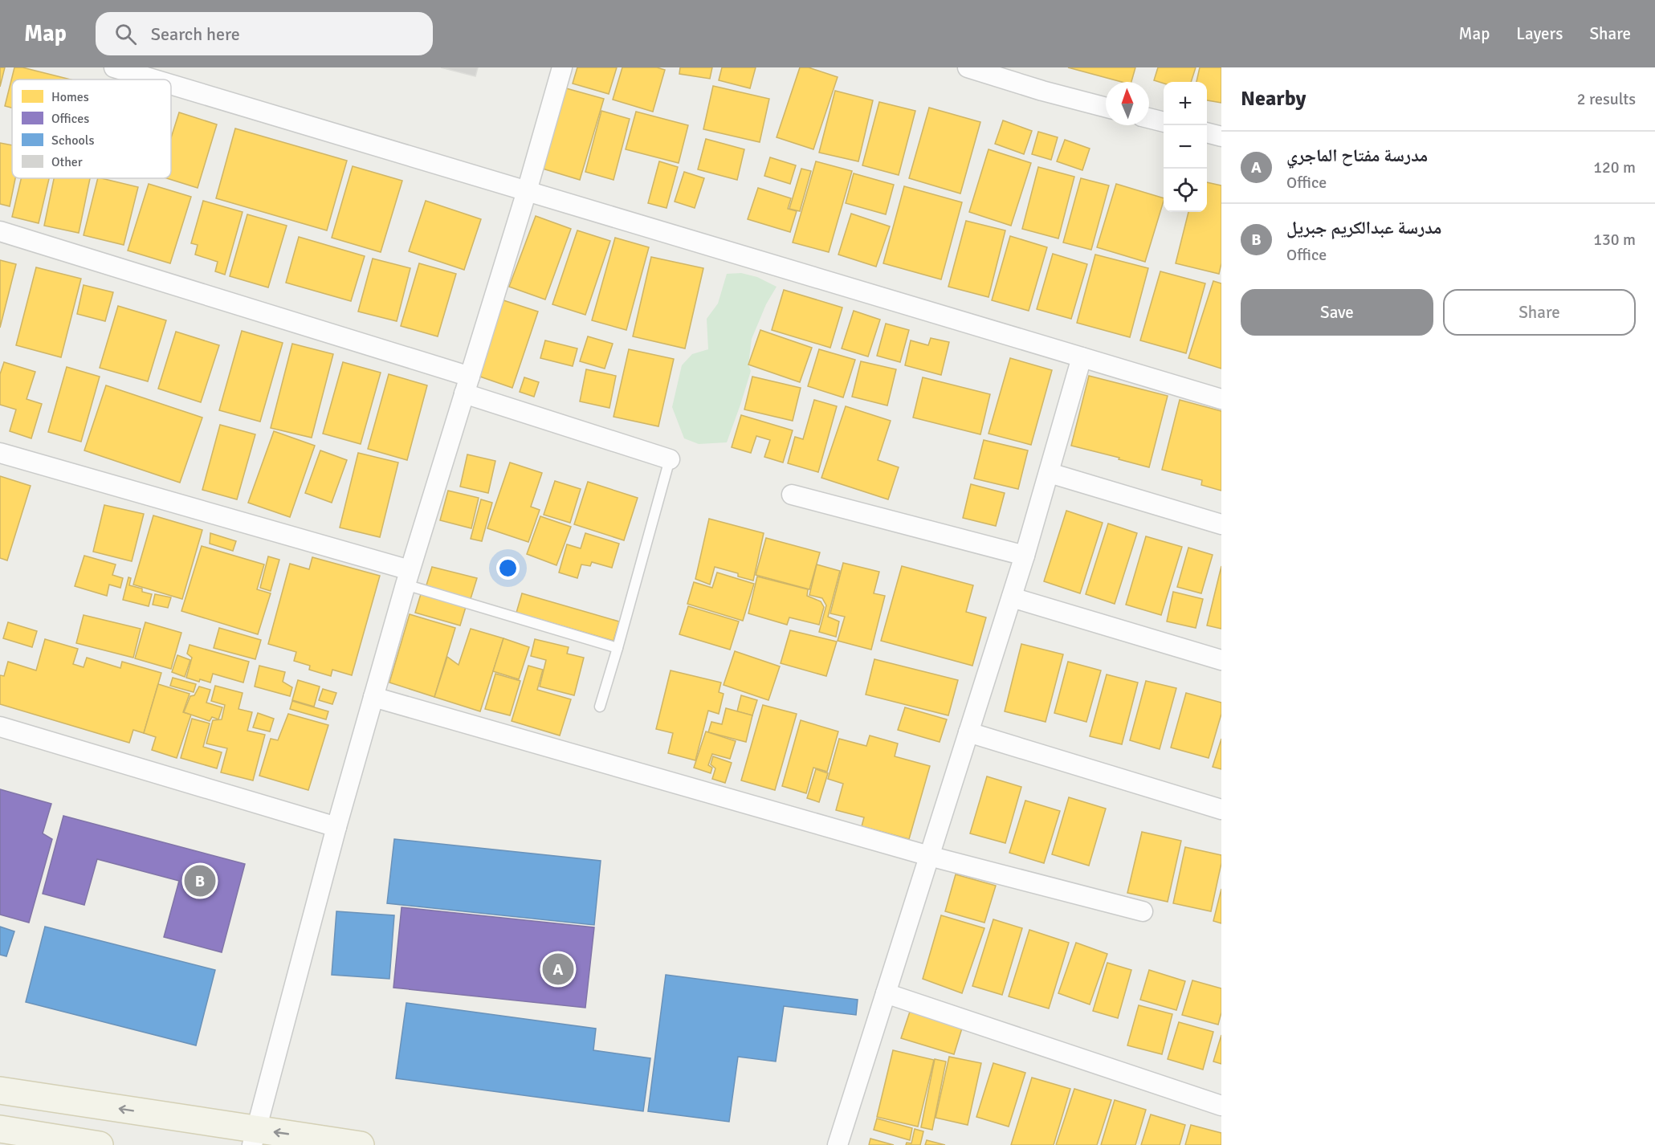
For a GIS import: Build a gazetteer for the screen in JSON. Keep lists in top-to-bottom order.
{
  "legend": [
    "Homes",
    "Offices",
    "Schools",
    "Other"
  ],
  "north": "top",
  "page": {
    "header": "Map",
    "search": "Search here",
    "nav": ["Map", "Layers", "Share"],
    "heading": ["Nearby", "2 results"],
    "map_buttons": ["+", "−"],
    "list": [
      {
        "mark": "A",
        "name": "مدرسة مفتاح الماجري",
        "note": "Office",
        "value": "120 m"
      },
      {
        "mark": "B",
        "name": "مدرسة عبدالكريم جبريل",
        "note": "Office",
        "value": "130 m"
      }
    ],
    "buttons": ["Save", "Share"],
    "pins": ["B", "A"]
  }
}
